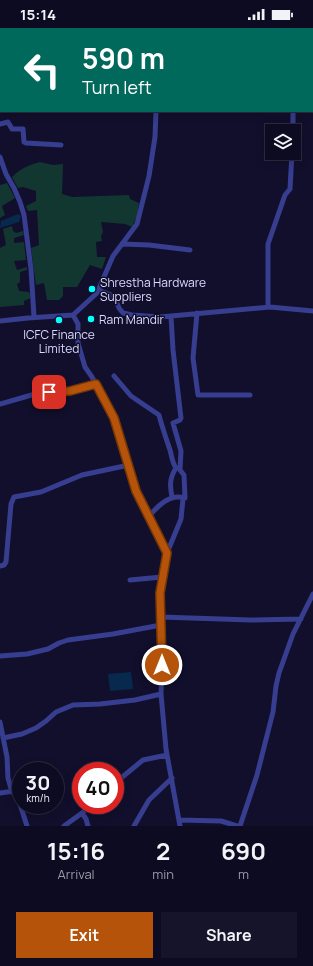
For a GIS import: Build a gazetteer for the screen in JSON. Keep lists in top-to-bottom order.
{
  "places": ["Shrestha Hardware Suppliers", "Ram Mandir", "ICFC Finance Limited"],
  "page": {
    "status": "15:14",
    "turn": ["590 m", "Turn left"],
    "speed": "30 km/h",
    "limit": "40",
    "eta": [
      "15:16",
      "Arrival",
      "2",
      "min",
      "690",
      "m"
    ],
    "buttons": ["Exit", "Share"]
  }
}
